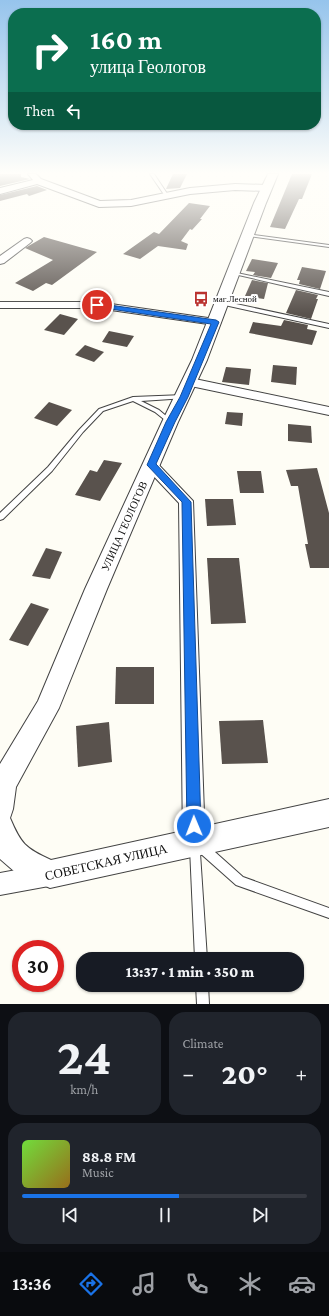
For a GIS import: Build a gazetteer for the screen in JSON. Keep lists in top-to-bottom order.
{
  "streets": {
    "street": ["УЛИЦА ГЕОЛОГОВ", "СОВЕТСКАЯ УЛИЦА"]
  },
  "places": {
    "bus stop": ["маг.Лесной"]
  },
  "page": {
    "turn": ["160 m", "улица Геологов"],
    "then": "Then",
    "limit": "30",
    "trip": "13:37 · 1 min · 350 m",
    "tile": [
      ["24", "km/h"],
      "Climate"
    ],
    "heat": ["−", "20°", "+"],
    "song": ["88.8 FM", "Music"],
    "tabs": "13:36"
  }
}
